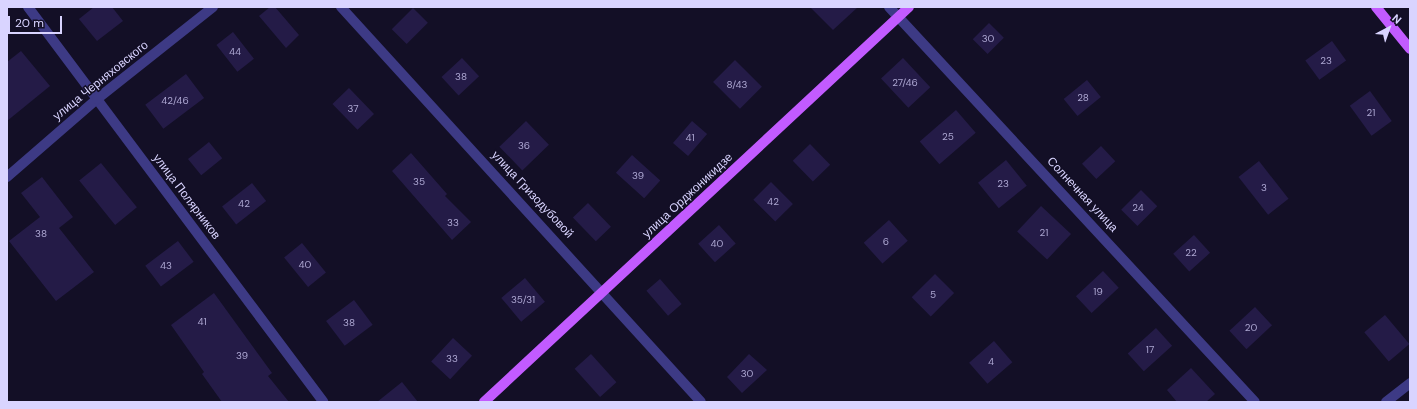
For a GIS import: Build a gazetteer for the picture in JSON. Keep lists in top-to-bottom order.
{
  "streets": {
    "main road": ["улица Орджоникидзе"],
    "street": [
      "улица Черняховского",
      "улица Гризодубовой",
      "Солнечная улица",
      "улица Полярников"
    ]
  },
  "crossings": [
    ["улица Черняховского", "улица Полярников"],
    ["улица Гризодубовой", "улица Орджоникидзе"],
    ["Солнечная улица", "улица Орджоникидзе"]
  ],
  "house_numbers": [
    "30",
    "44",
    "23",
    "38",
    "27/46",
    "8/43",
    "28",
    "42/46",
    "37",
    "21",
    "25",
    "41",
    "36",
    "39",
    "35",
    "23",
    "3",
    "42",
    "42",
    "24",
    "33",
    "21",
    "38",
    "6",
    "40",
    "22",
    "40",
    "43",
    "19",
    "5",
    "35/31",
    "41",
    "38",
    "20",
    "17",
    "39",
    "33",
    "4",
    "30"
  ],
  "scale_bar": "20 m",
  "north": "top right"
}
